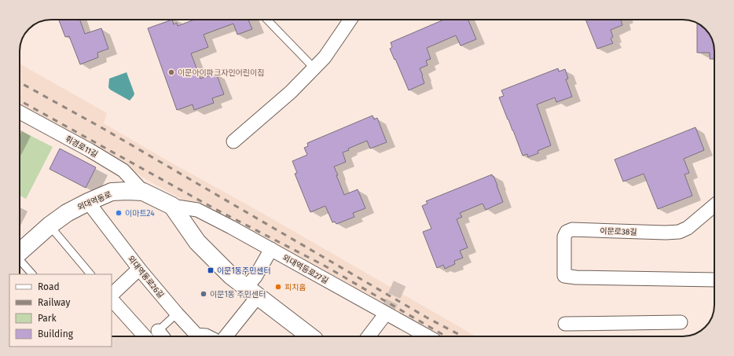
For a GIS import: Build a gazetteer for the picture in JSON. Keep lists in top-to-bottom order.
{
  "streets": {
    "street": [
      "휘경로11길",
      "외대역동로",
      "이문로38길",
      "외대역동로27길",
      "외대역동로26길"
    ]
  },
  "crossings": [
    ["휘경로11길", "외대역동로"],
    ["외대역동로", "외대역동로27길"],
    ["외대역동로", "외대역동로26길"]
  ],
  "places": {
    "other": [
      "이문아이파크자인어린이집",
      "이마트24",
      "피치홈",
      "이문1동 주민센터"
    ],
    "transit": ["이문1동주민센터"]
  },
  "legend": [
    "Road",
    "Railway",
    "Park",
    "Building"
  ]
}
